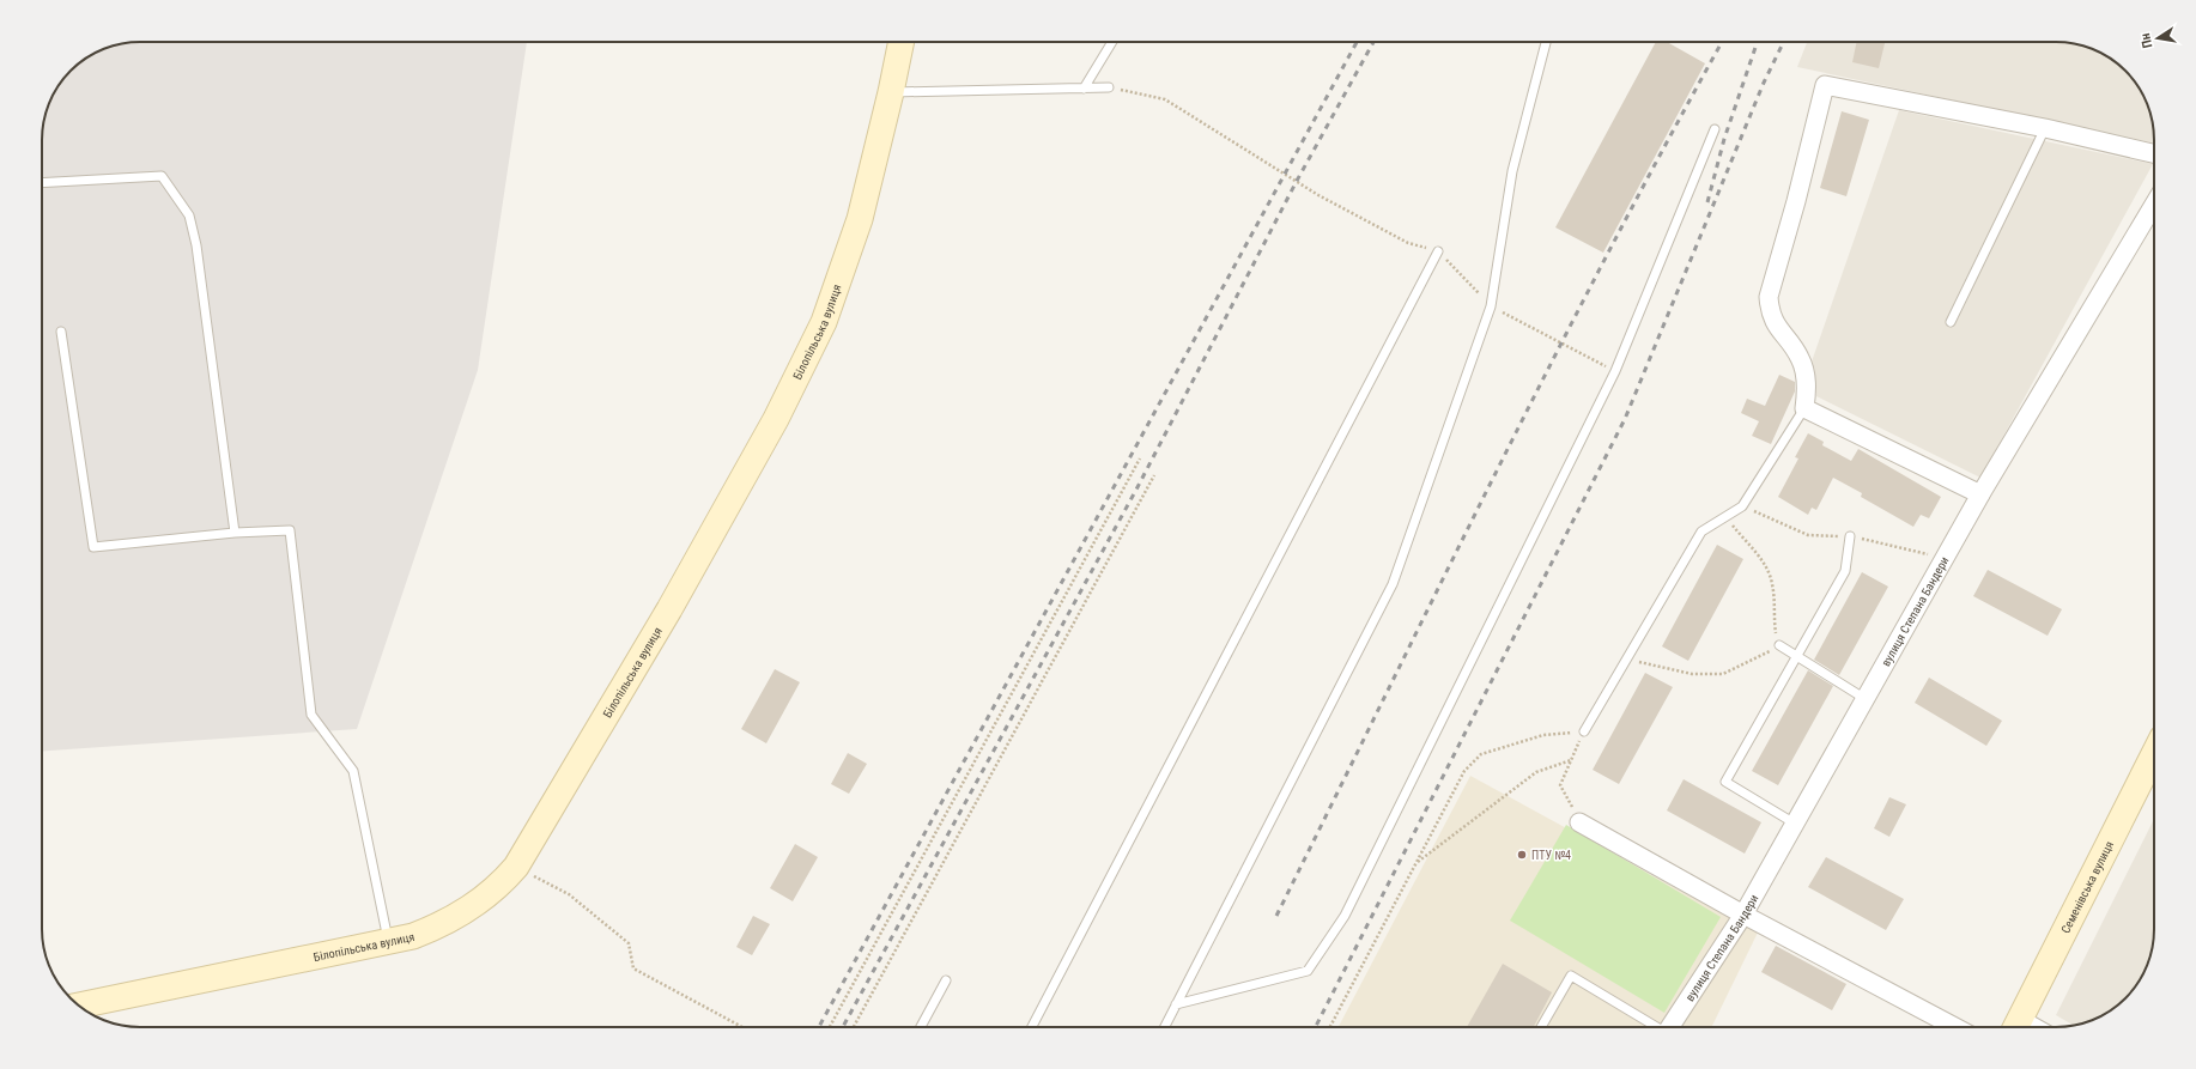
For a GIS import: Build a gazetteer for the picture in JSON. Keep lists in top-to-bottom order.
{
  "streets": {
    "main road": ["Білопільська вулиця", "Семенівська вулиця"],
    "street": ["вулиця Степана Бандери"]
  },
  "places": ["ПТУ №4"],
  "north": "left"
}
